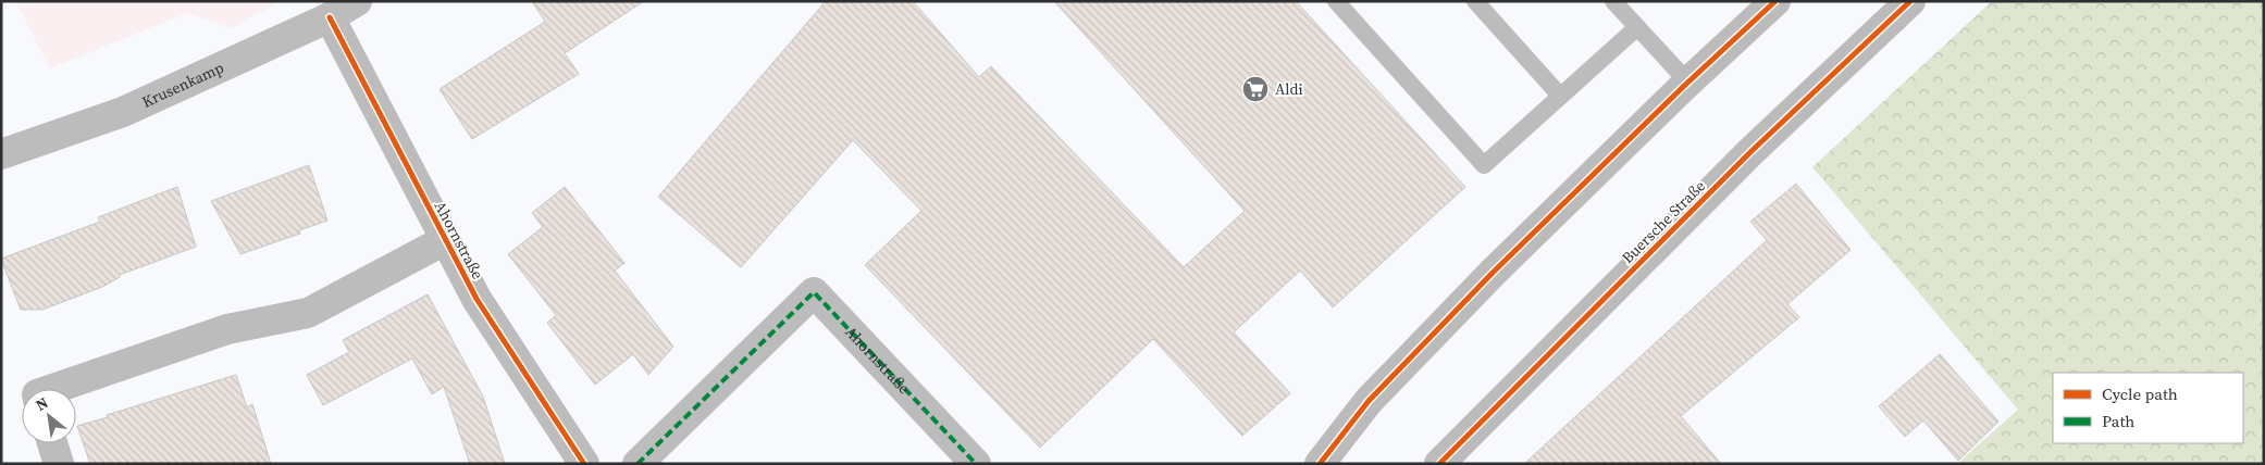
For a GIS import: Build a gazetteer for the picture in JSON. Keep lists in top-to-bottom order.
{
  "streets": {
    "main road": ["Buersche Straße"],
    "street": ["Krusenkamp", "Ahornstraße"]
  },
  "crossings": [
    ["Krusenkamp", "Ahornstraße"]
  ],
  "places": {
    "supermarket": ["Aldi"]
  },
  "legend": ["Cycle path", "Path"],
  "north": "top left"
}
